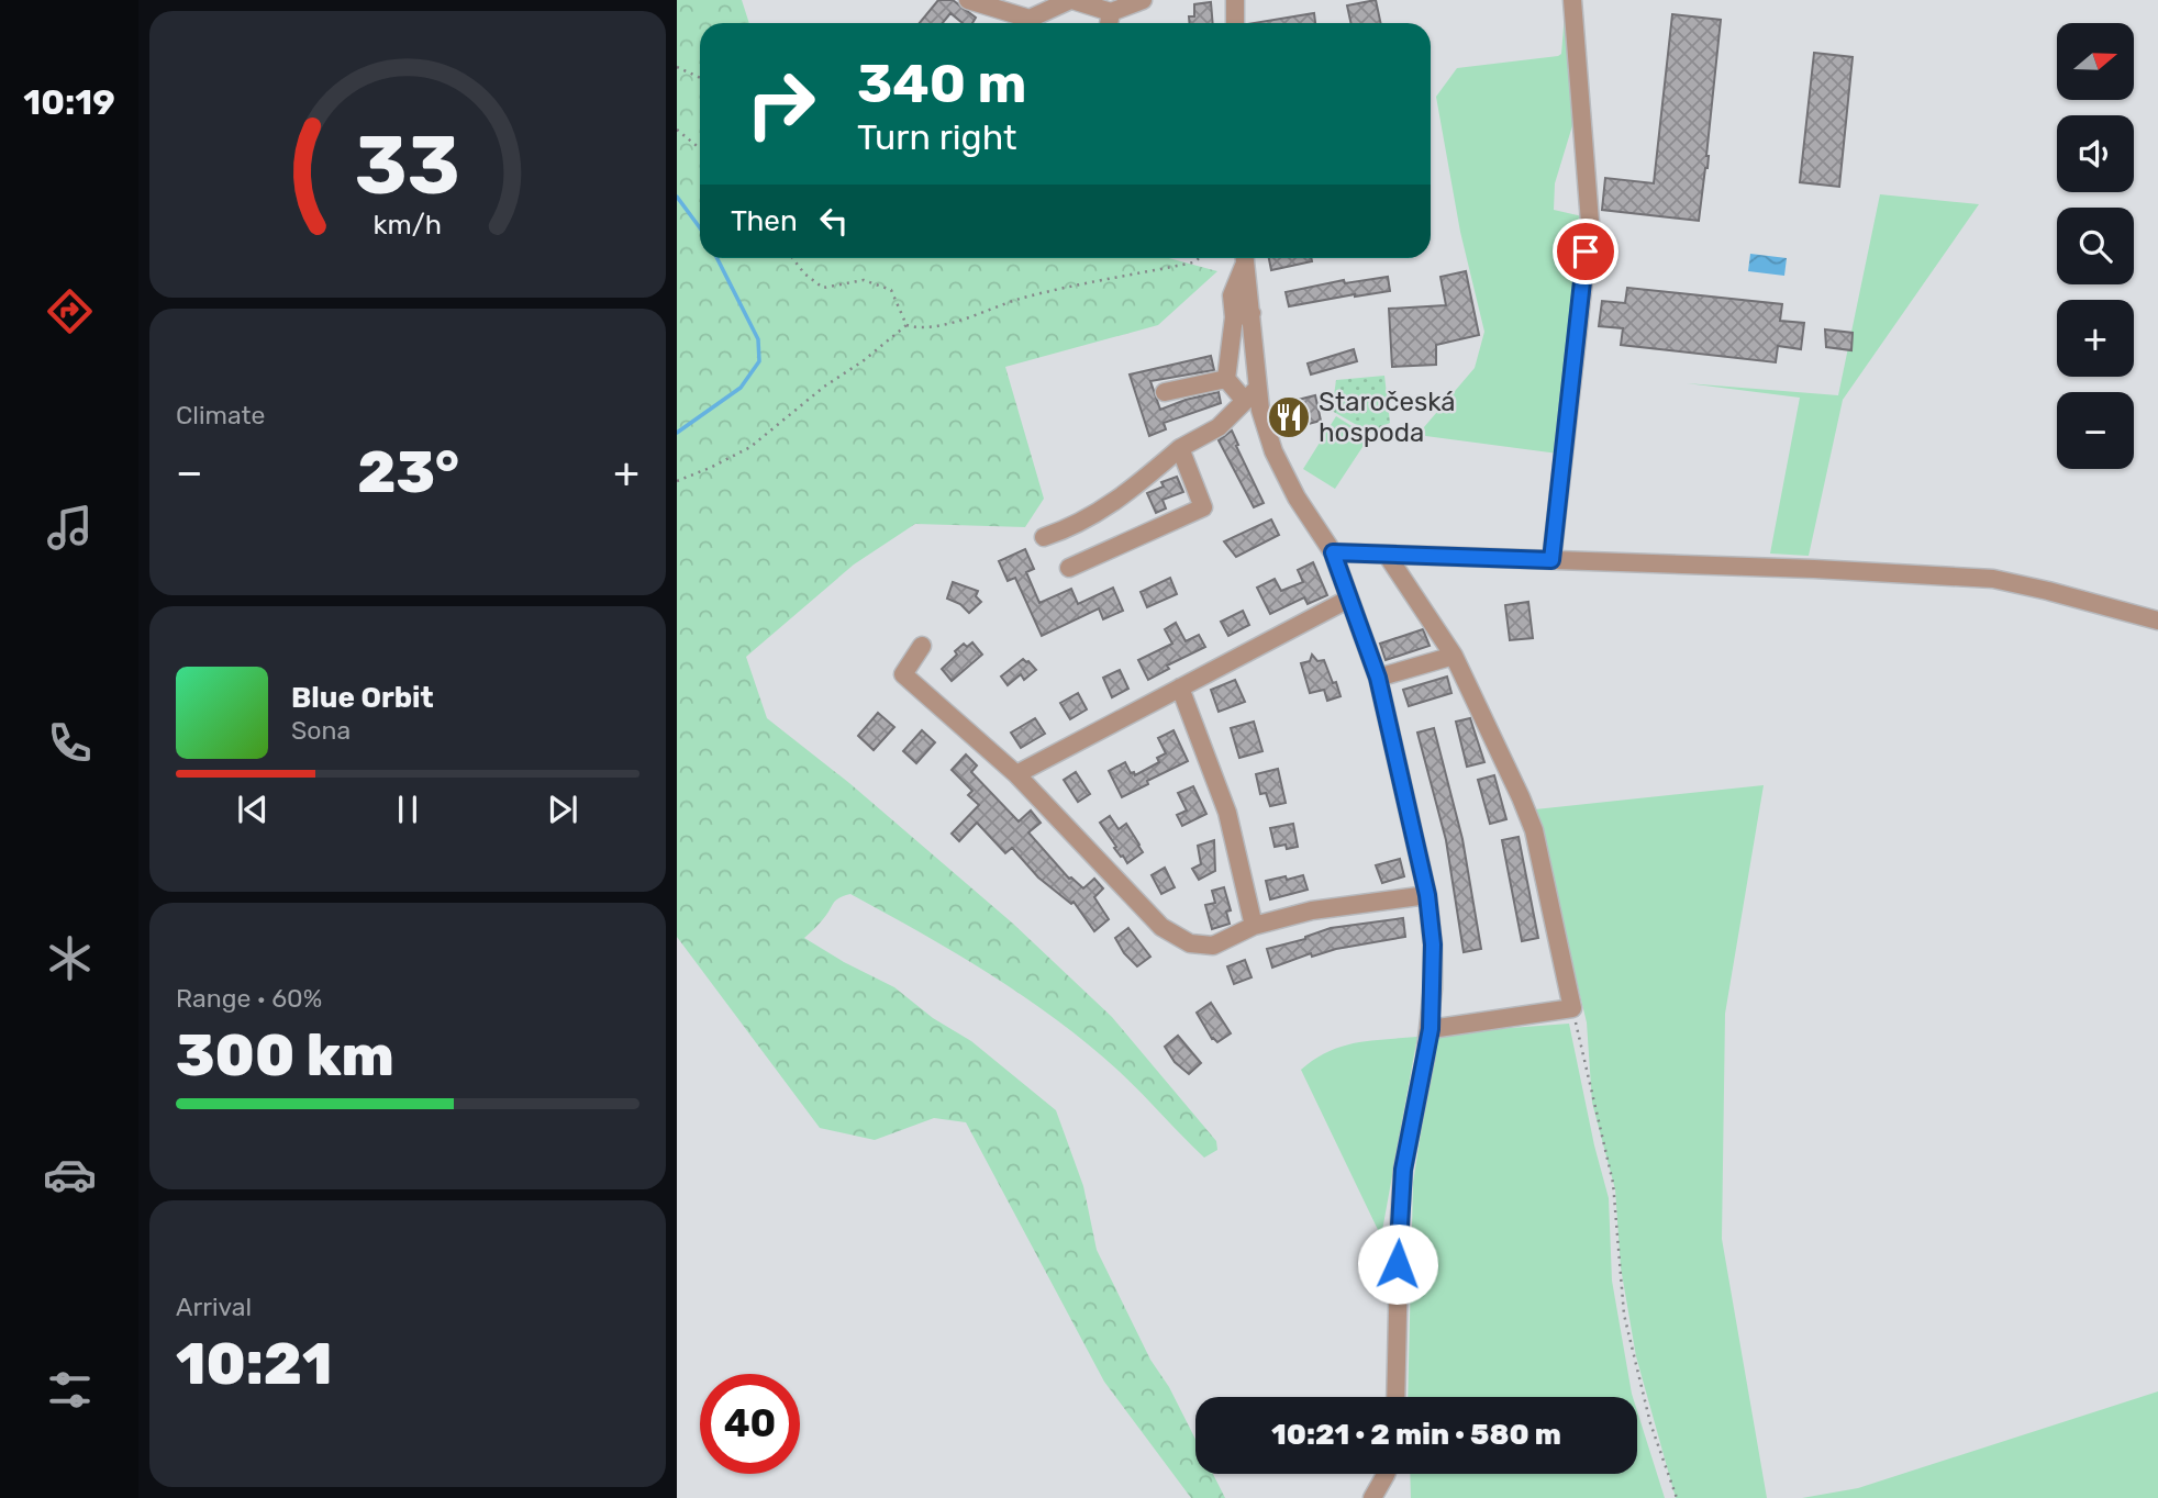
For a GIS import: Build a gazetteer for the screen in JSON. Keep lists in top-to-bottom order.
{
  "places": {
    "restaurant": ["Staročeská hospoda"]
  },
  "north": "right",
  "page": {
    "tabs": "10:19",
    "map_buttons": ["+", "−"],
    "turn": ["340 m", "Turn right"],
    "then": "Then",
    "tile": [
      "Climate",
      ["Range · 60%", "300 km"],
      ["Arrival", "10:21"]
    ],
    "heat": ["−", "23°", "+"],
    "song": ["Blue Orbit", "Sona"],
    "limit": "40",
    "trip": "10:21 · 2 min · 580 m",
    "gauge": ["33", "km/h"]
  }
}
